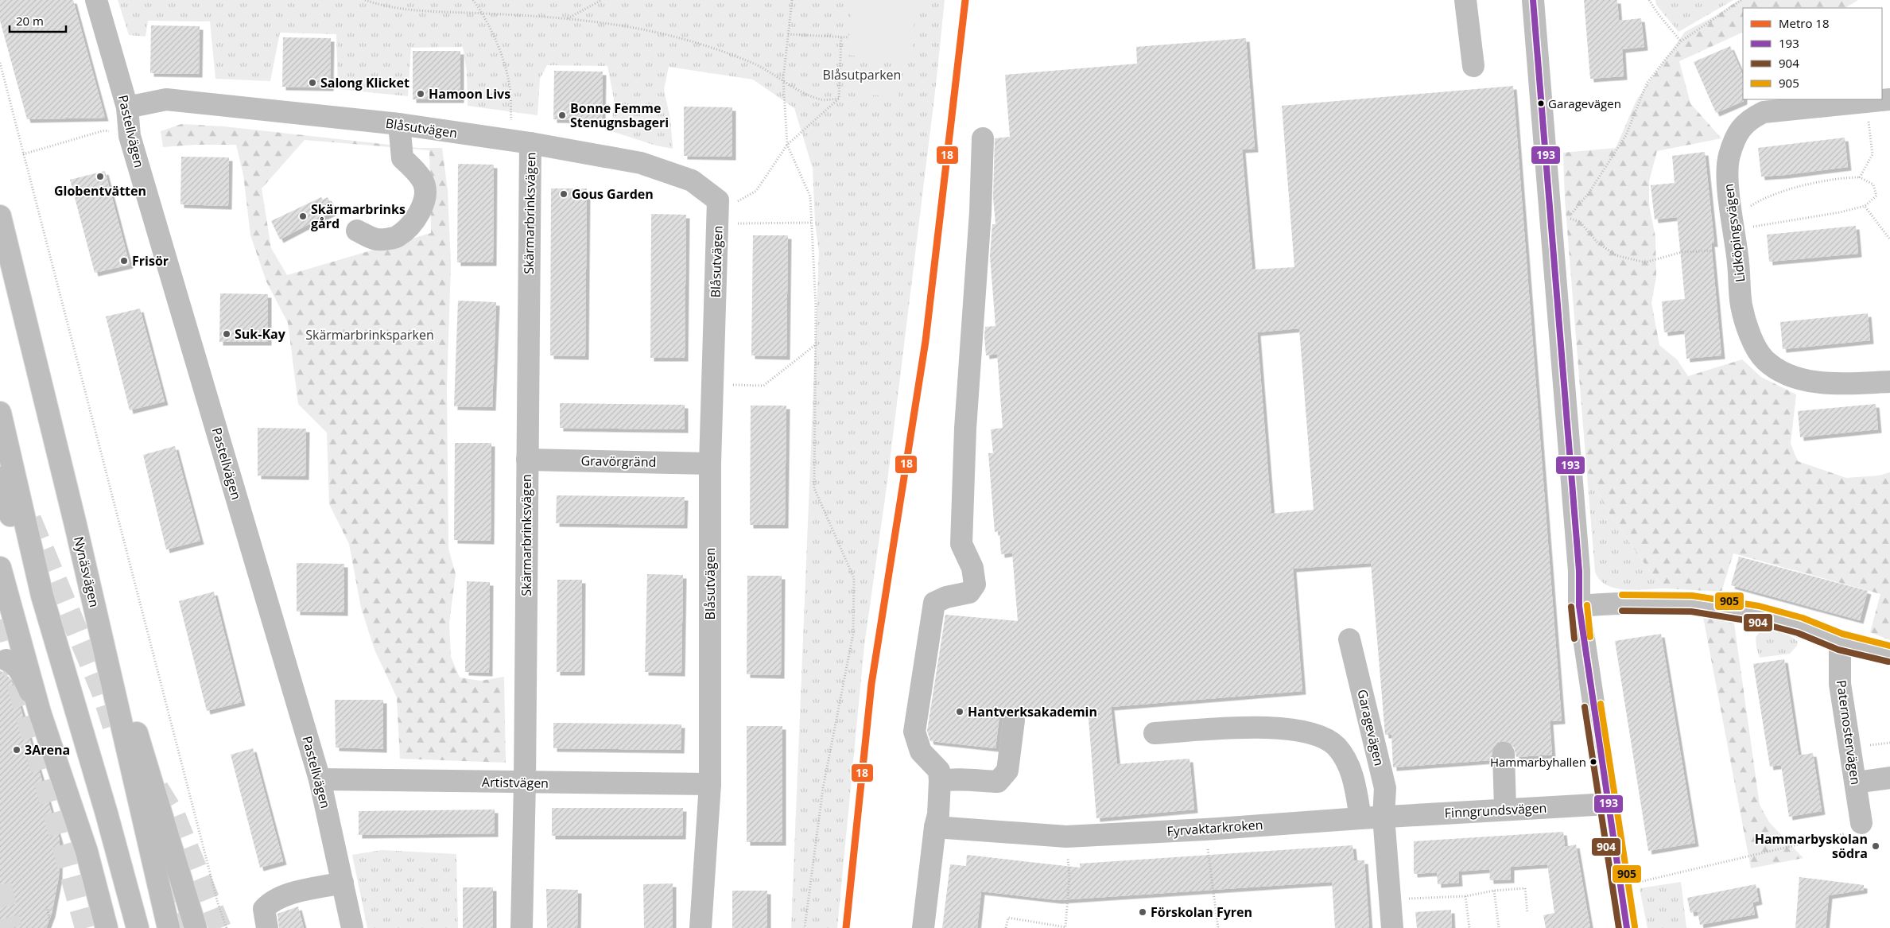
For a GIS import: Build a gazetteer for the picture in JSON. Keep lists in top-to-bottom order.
{
  "streets": {
    "main road": [
      "Blåsutvägen",
      "Pastellvägen",
      "Skärmarbrinksvägen",
      "Lidköpingsvägen",
      "Gravörgränd",
      "Nynäsvägen",
      "Garagevägen",
      "Paternostervägen",
      "Artistvägen",
      "Finngrundsvägen",
      "Fyrvaktarkroken"
    ]
  },
  "crossings": [
    ["Blåsutvägen", "Pastellvägen"],
    ["Blåsutvägen", "Skärmarbrinksvägen"],
    ["Blåsutvägen", "Gravörgränd"],
    ["Blåsutvägen", "Artistvägen"],
    ["Pastellvägen", "Artistvägen"],
    ["Skärmarbrinksvägen", "Gravörgränd"],
    ["Skärmarbrinksvägen", "Artistvägen"],
    ["Garagevägen", "Finngrundsvägen"],
    ["Garagevägen", "Fyrvaktarkroken"],
    ["Finngrundsvägen", "Fyrvaktarkroken"]
  ],
  "parks": ["Blåsutparken", "Skärmarbrinksparken"],
  "places": [
    "Salong Klicket",
    "Hamoon Livs",
    "Garagevägen",
    "Bonne Femme Stenugnsbageri",
    "Globentvätten",
    "Gous Garden",
    "Skärmarbrinks gård",
    "Frisör",
    "Suk-Kay",
    "Hantverksakademin",
    "3Arena",
    "Hammarbyhallen",
    "Hammarbyskolan södra",
    "Förskolan Fyren"
  ],
  "lines": [
    "metro line 18",
    "transit line 193",
    "transit line 905",
    "transit line 904"
  ],
  "legend": [
    "Metro 18",
    "193",
    "904",
    "905"
  ],
  "scale_bar": "20 m"
}
